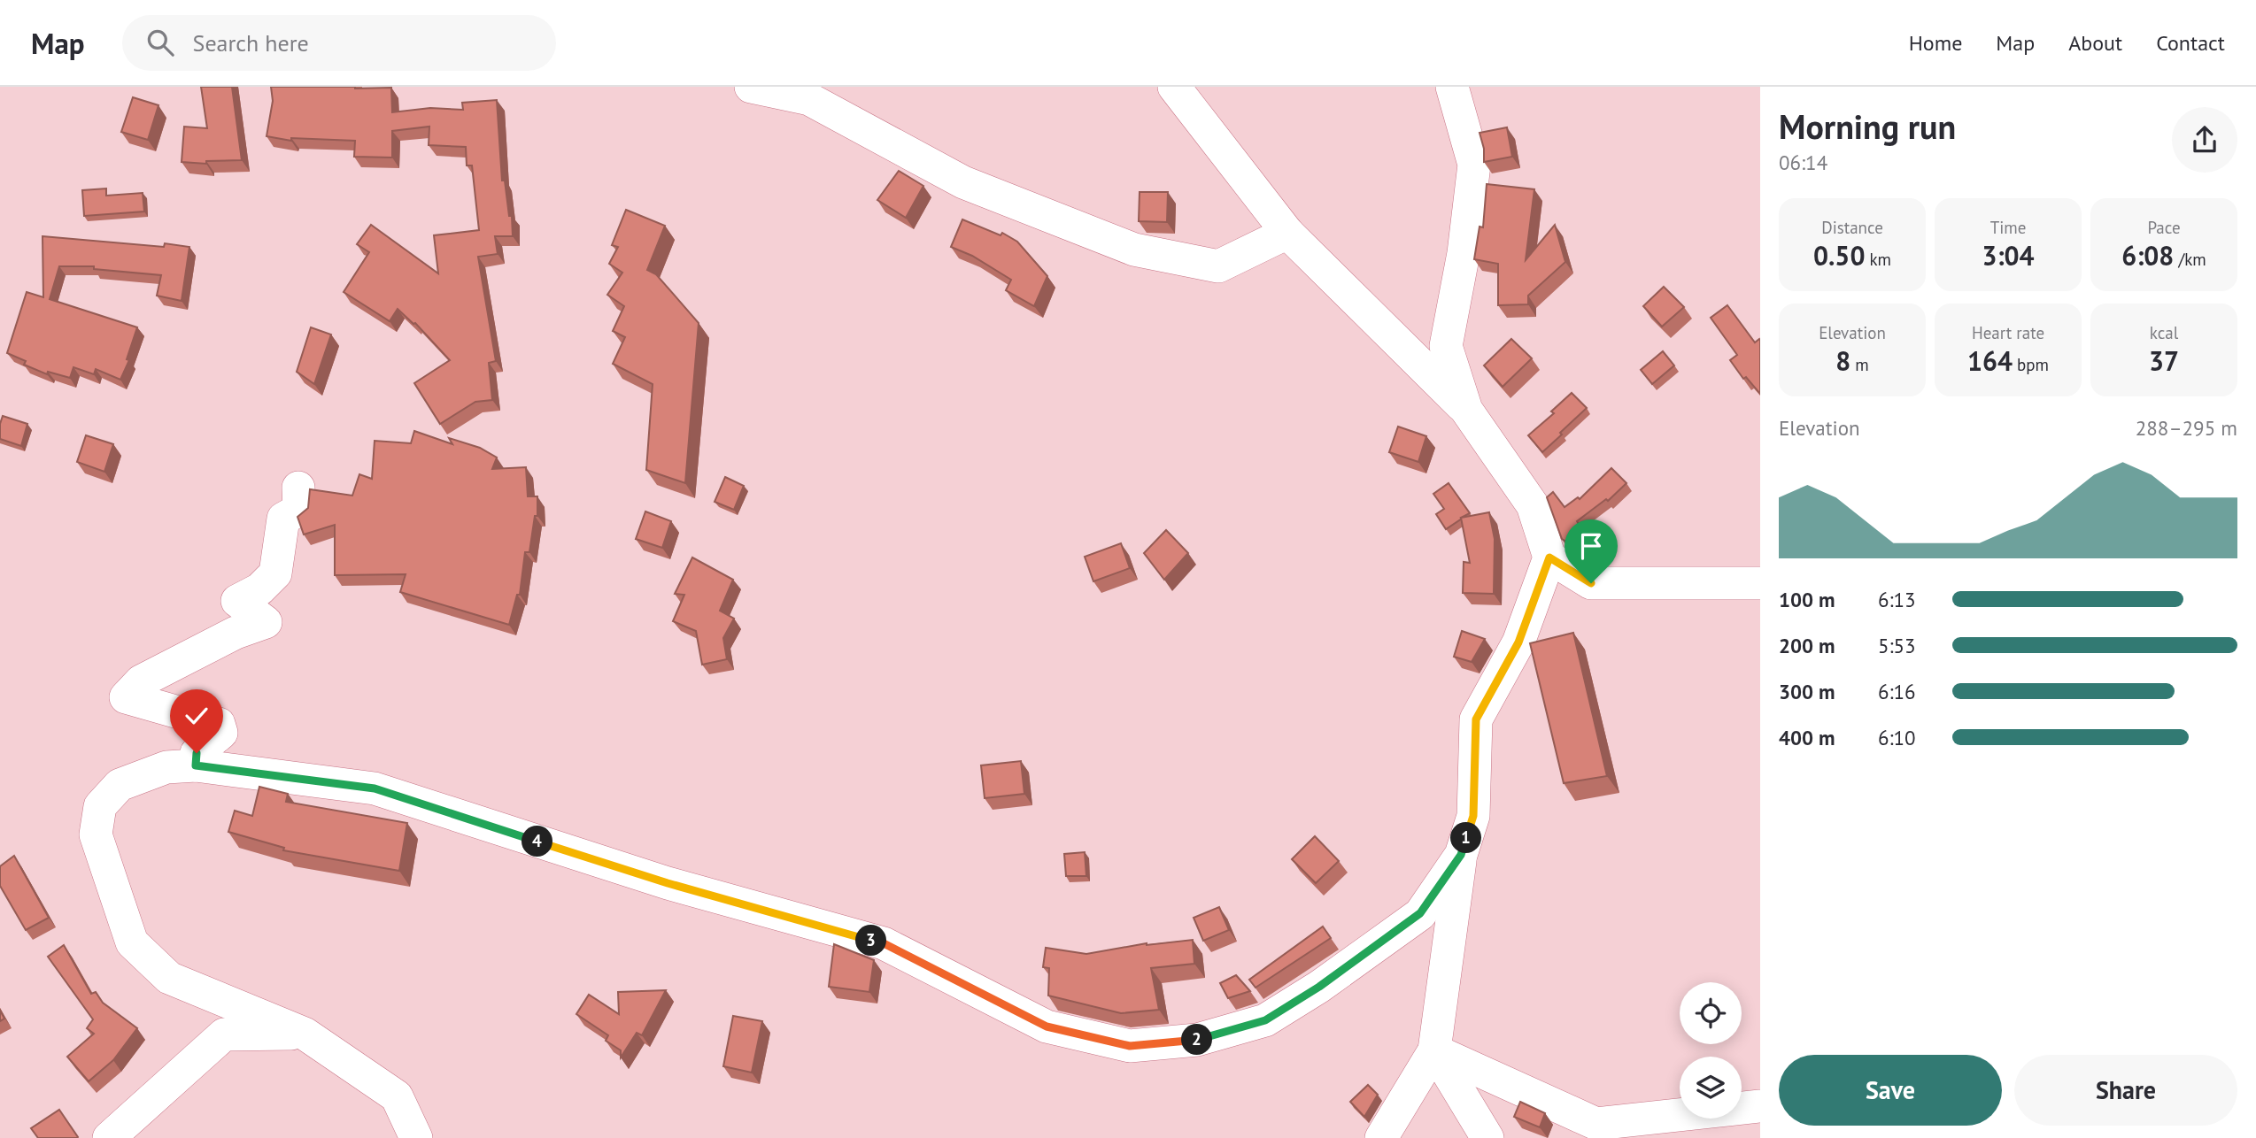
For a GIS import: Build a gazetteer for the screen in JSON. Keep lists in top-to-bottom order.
{
  "page": {
    "header": "Map",
    "search": "Search here",
    "nav": [
      "Home",
      "Map",
      "About",
      "Contact"
    ],
    "heading": ["Morning run", "06:14"],
    "stats": [
      ["Distance", "0.50 km"],
      ["Time", "3:04"],
      ["Pace", "6:08 /km"],
      ["Elevation", "8 m"],
      ["Heart rate", "164 bpm"],
      ["kcal", "37"]
    ],
    "chart": ["Elevation", "288–295 m"],
    "list": [
      {
        "name": "100 m",
        "note": "6:13"
      },
      {
        "name": "200 m",
        "note": "5:53"
      },
      {
        "name": "300 m",
        "note": "6:16"
      },
      {
        "name": "400 m",
        "note": "6:10"
      }
    ],
    "pins": [
      "1",
      "4",
      "3",
      "2"
    ],
    "buttons": ["Save", "Share"]
  }
}
